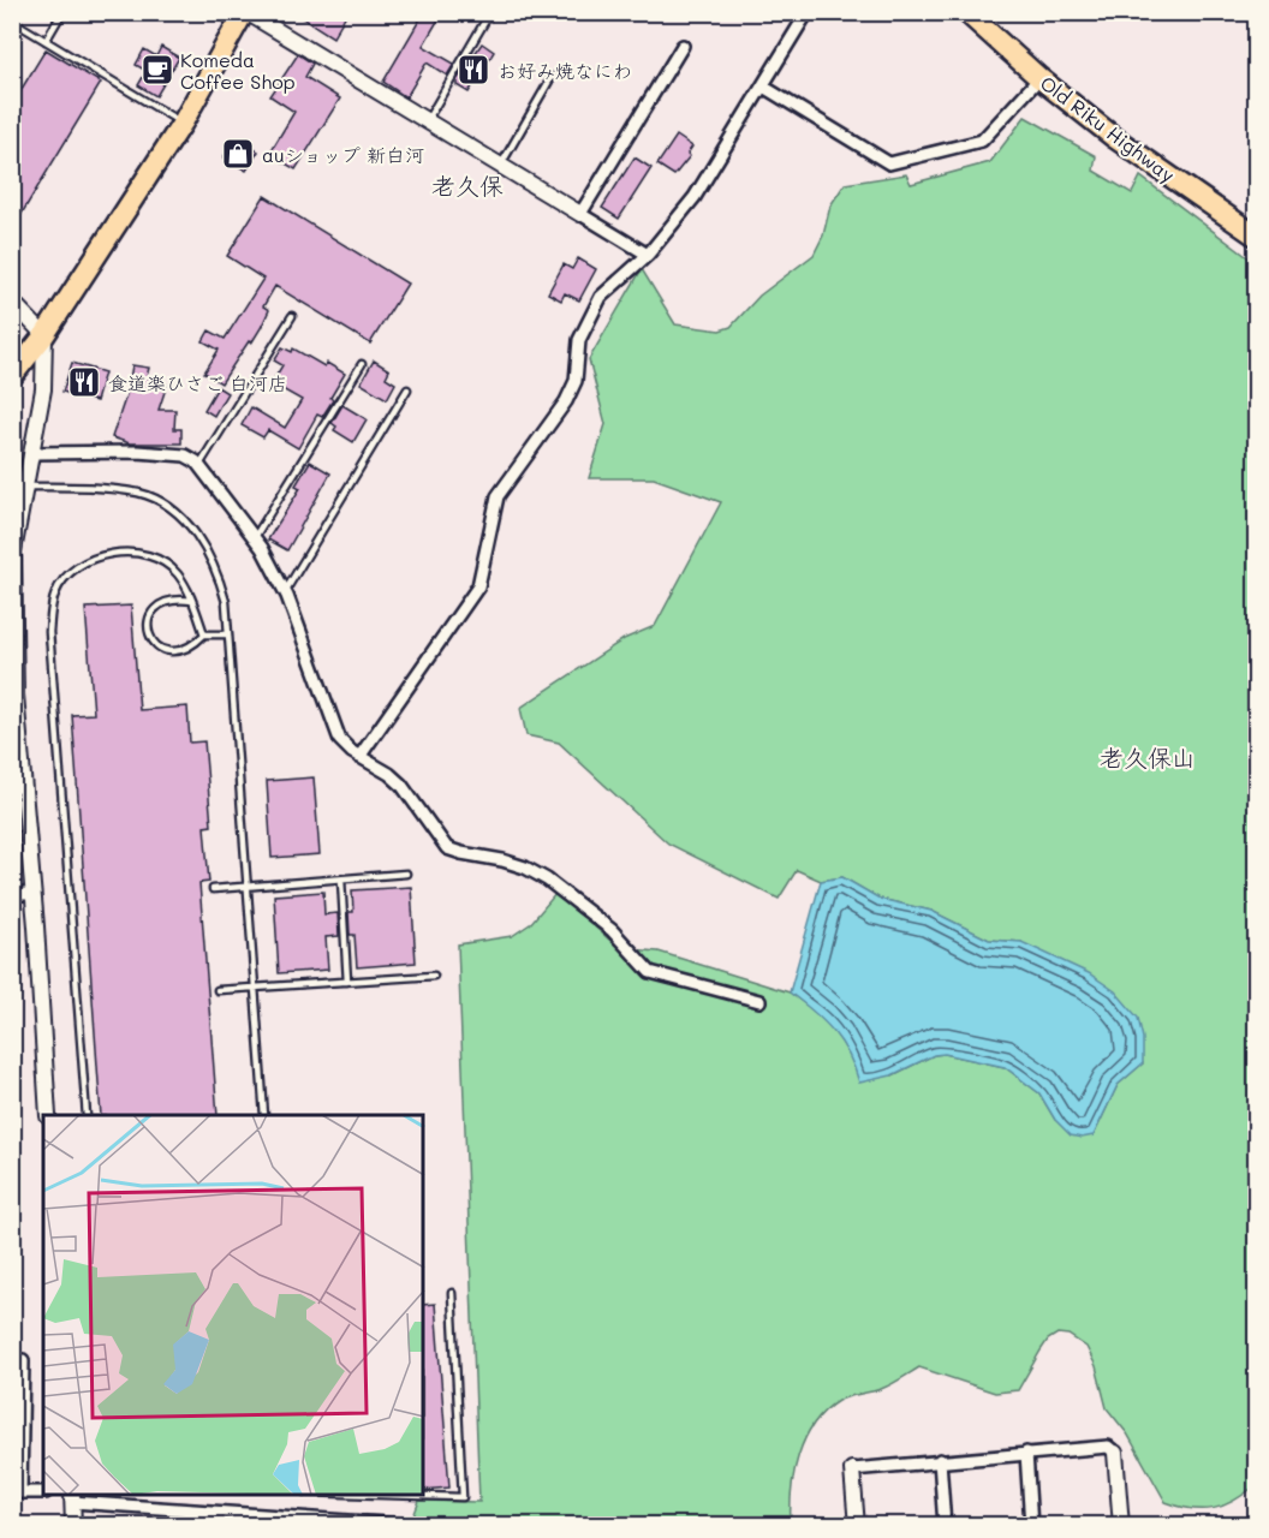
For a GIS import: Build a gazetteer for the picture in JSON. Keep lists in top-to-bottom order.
{
  "streets": {
    "highway": ["Old Riku Highway"]
  },
  "districts": ["老久保", "老久保山"],
  "places": {
    "cafe": ["Komeda Coffee Shop"],
    "restaurant": ["お好み焼なにわ", "食道楽ひさご 白河店"],
    "shop": ["auショップ 新白河"]
  }
}
